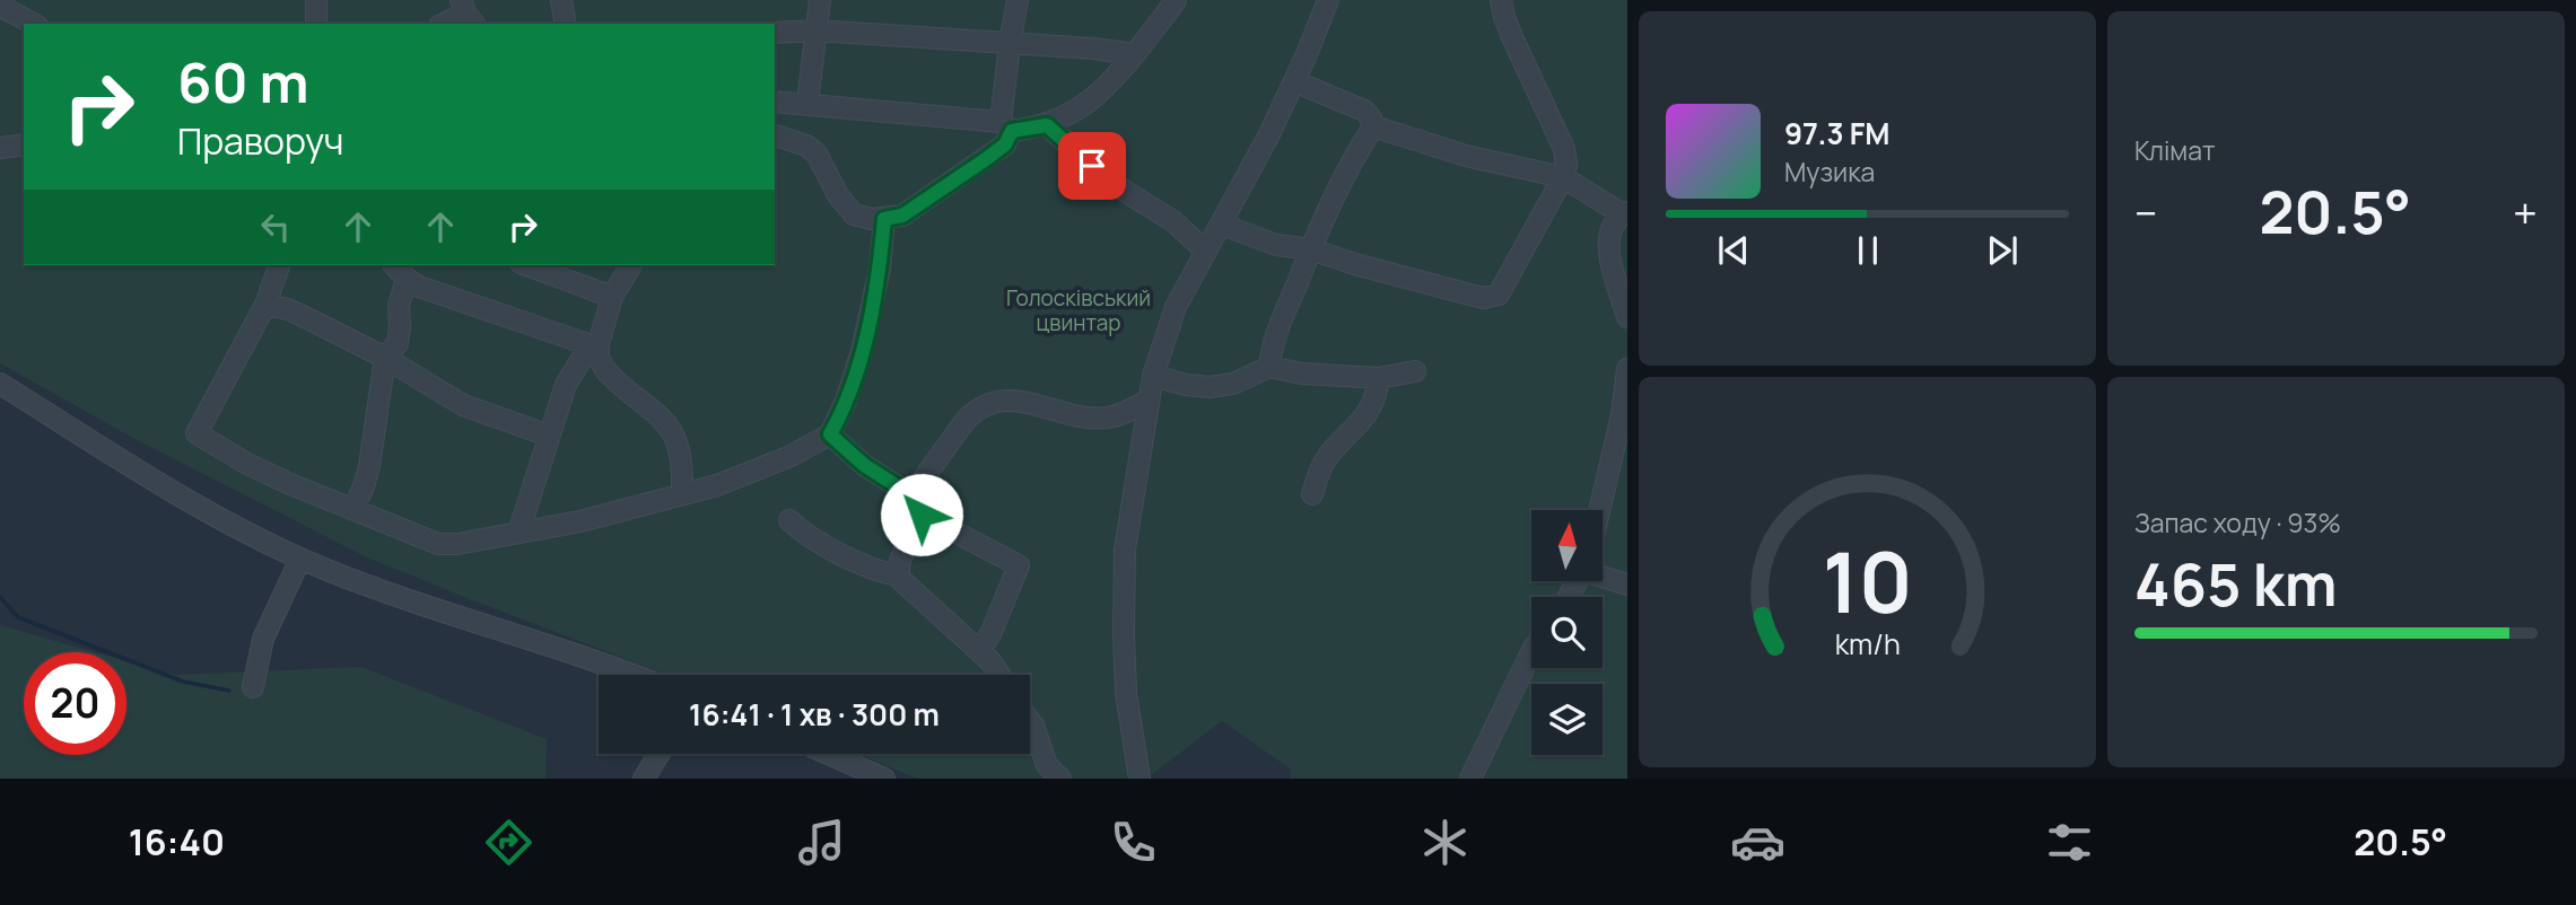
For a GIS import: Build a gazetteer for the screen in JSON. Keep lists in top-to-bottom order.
{
  "parks": ["Голосківський цвинтар"],
  "north": "top",
  "page": {
    "tile": [
      "Клімат",
      ["Запас ходу · 93%", "465 km"]
    ],
    "turn": ["60 m", "Праворуч"],
    "song": ["97.3 FM", "Музика"],
    "heat": ["−", "20.5°", "+"],
    "limit": "20",
    "trip": "16:41 · 1 хв · 300 m",
    "tabs": ["16:40", "20.5°"],
    "gauge": ["10", "km/h"]
  }
}
